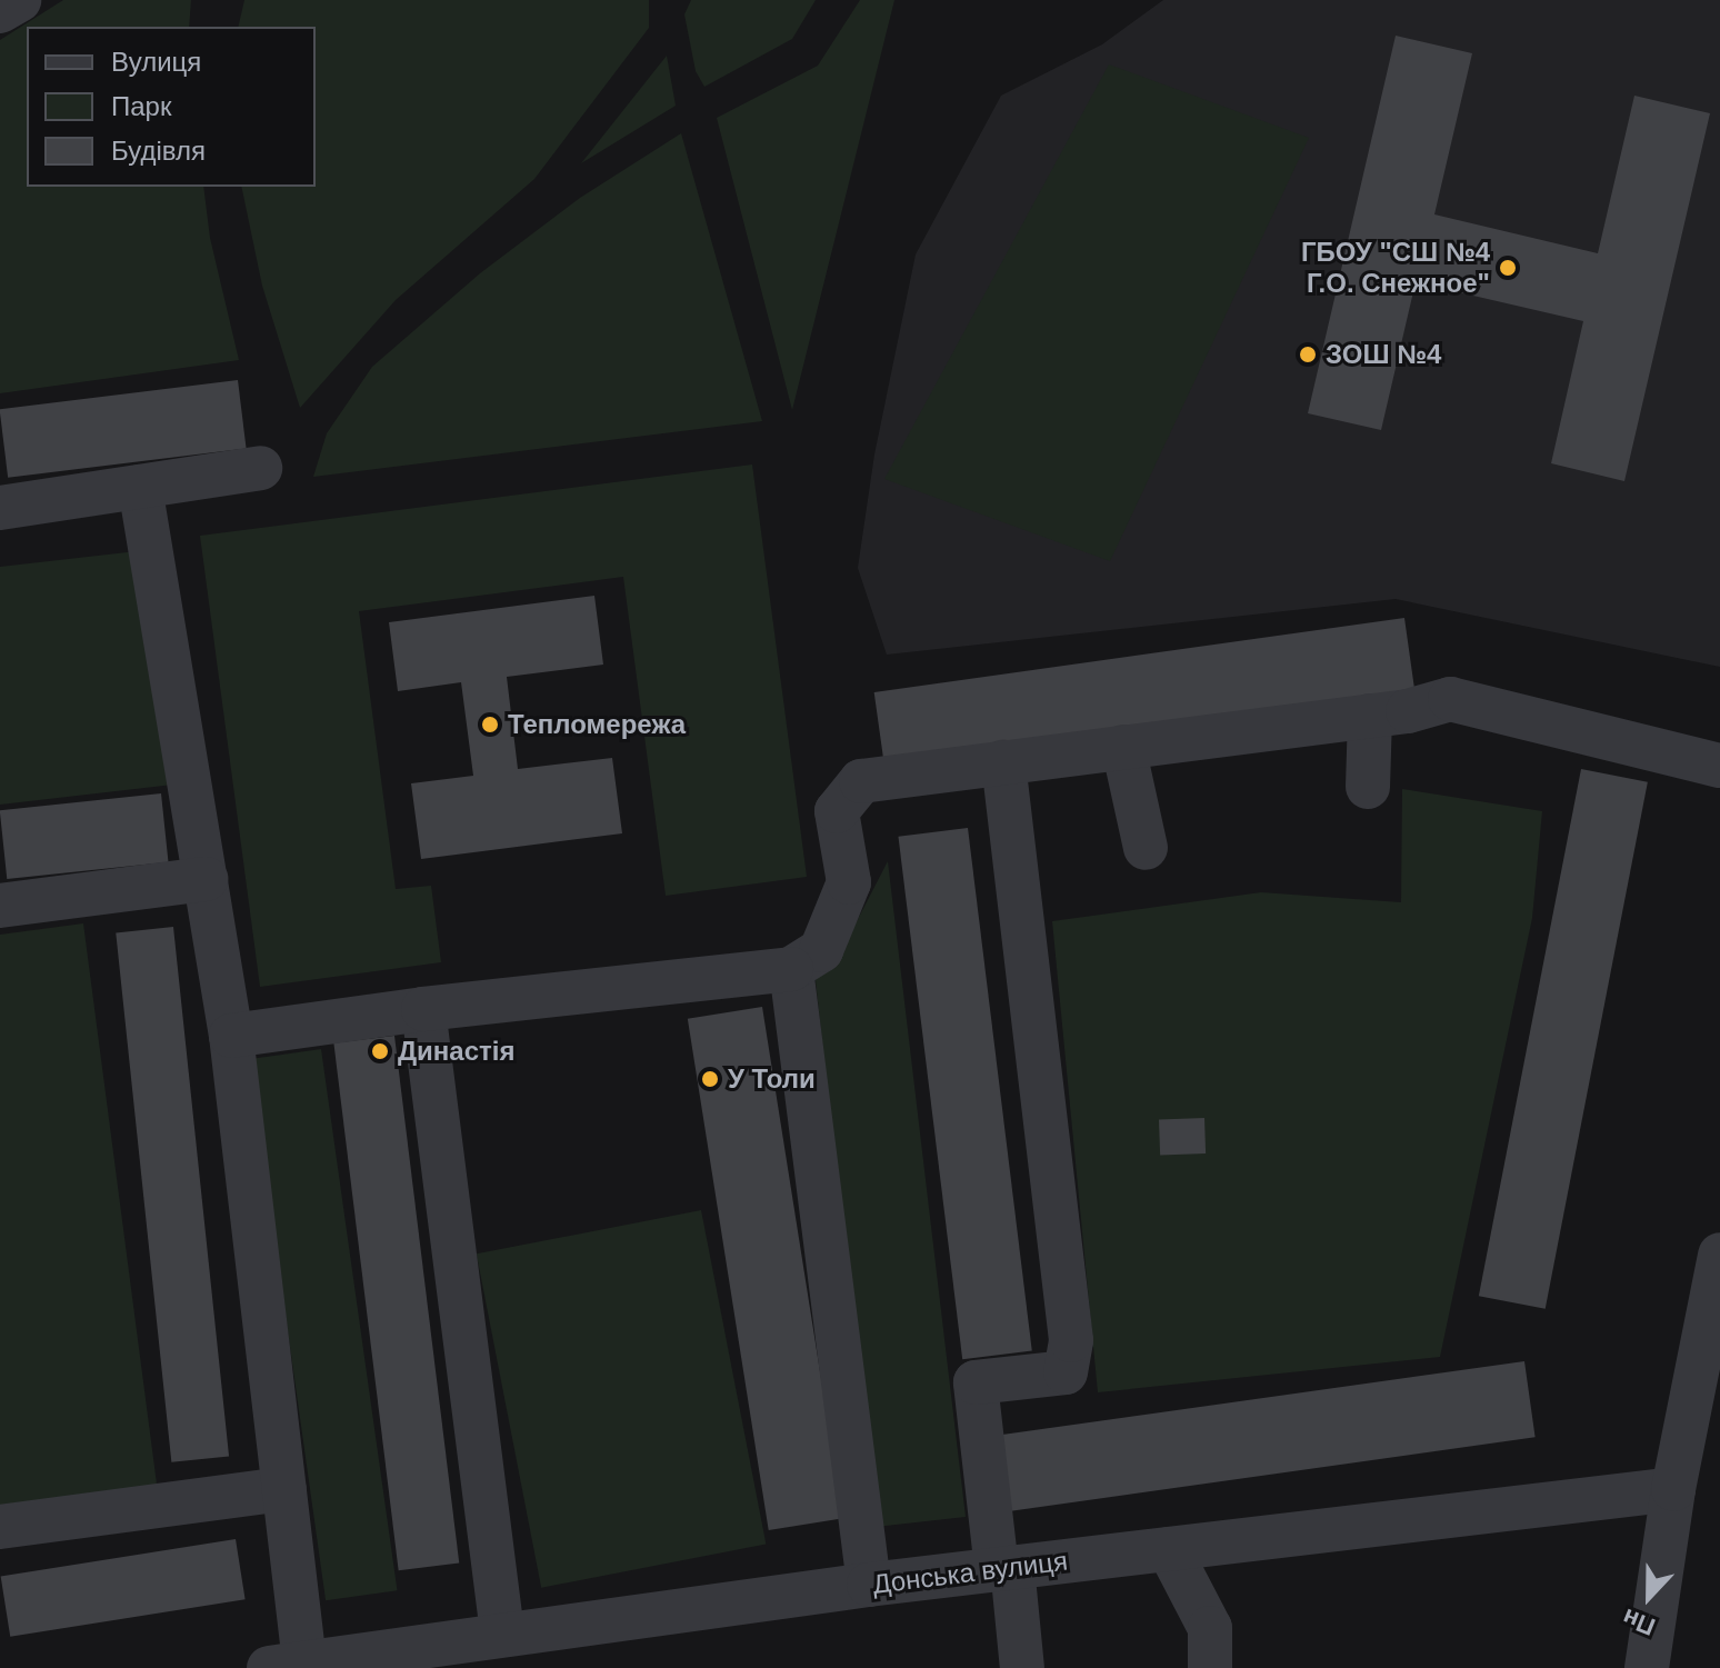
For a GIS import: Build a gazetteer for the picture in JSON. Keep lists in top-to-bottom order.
{
  "streets": {
    "street": ["Донська вулиця"]
  },
  "places": [
    "ГБОУ \"СШ №4 Г.О. Снежное\"",
    "ЗОШ №4",
    "Тепломережа",
    "Династія",
    "У Толи"
  ],
  "legend": ["Вулиця", "Парк", "Будівля"],
  "north": "bottom"
}
